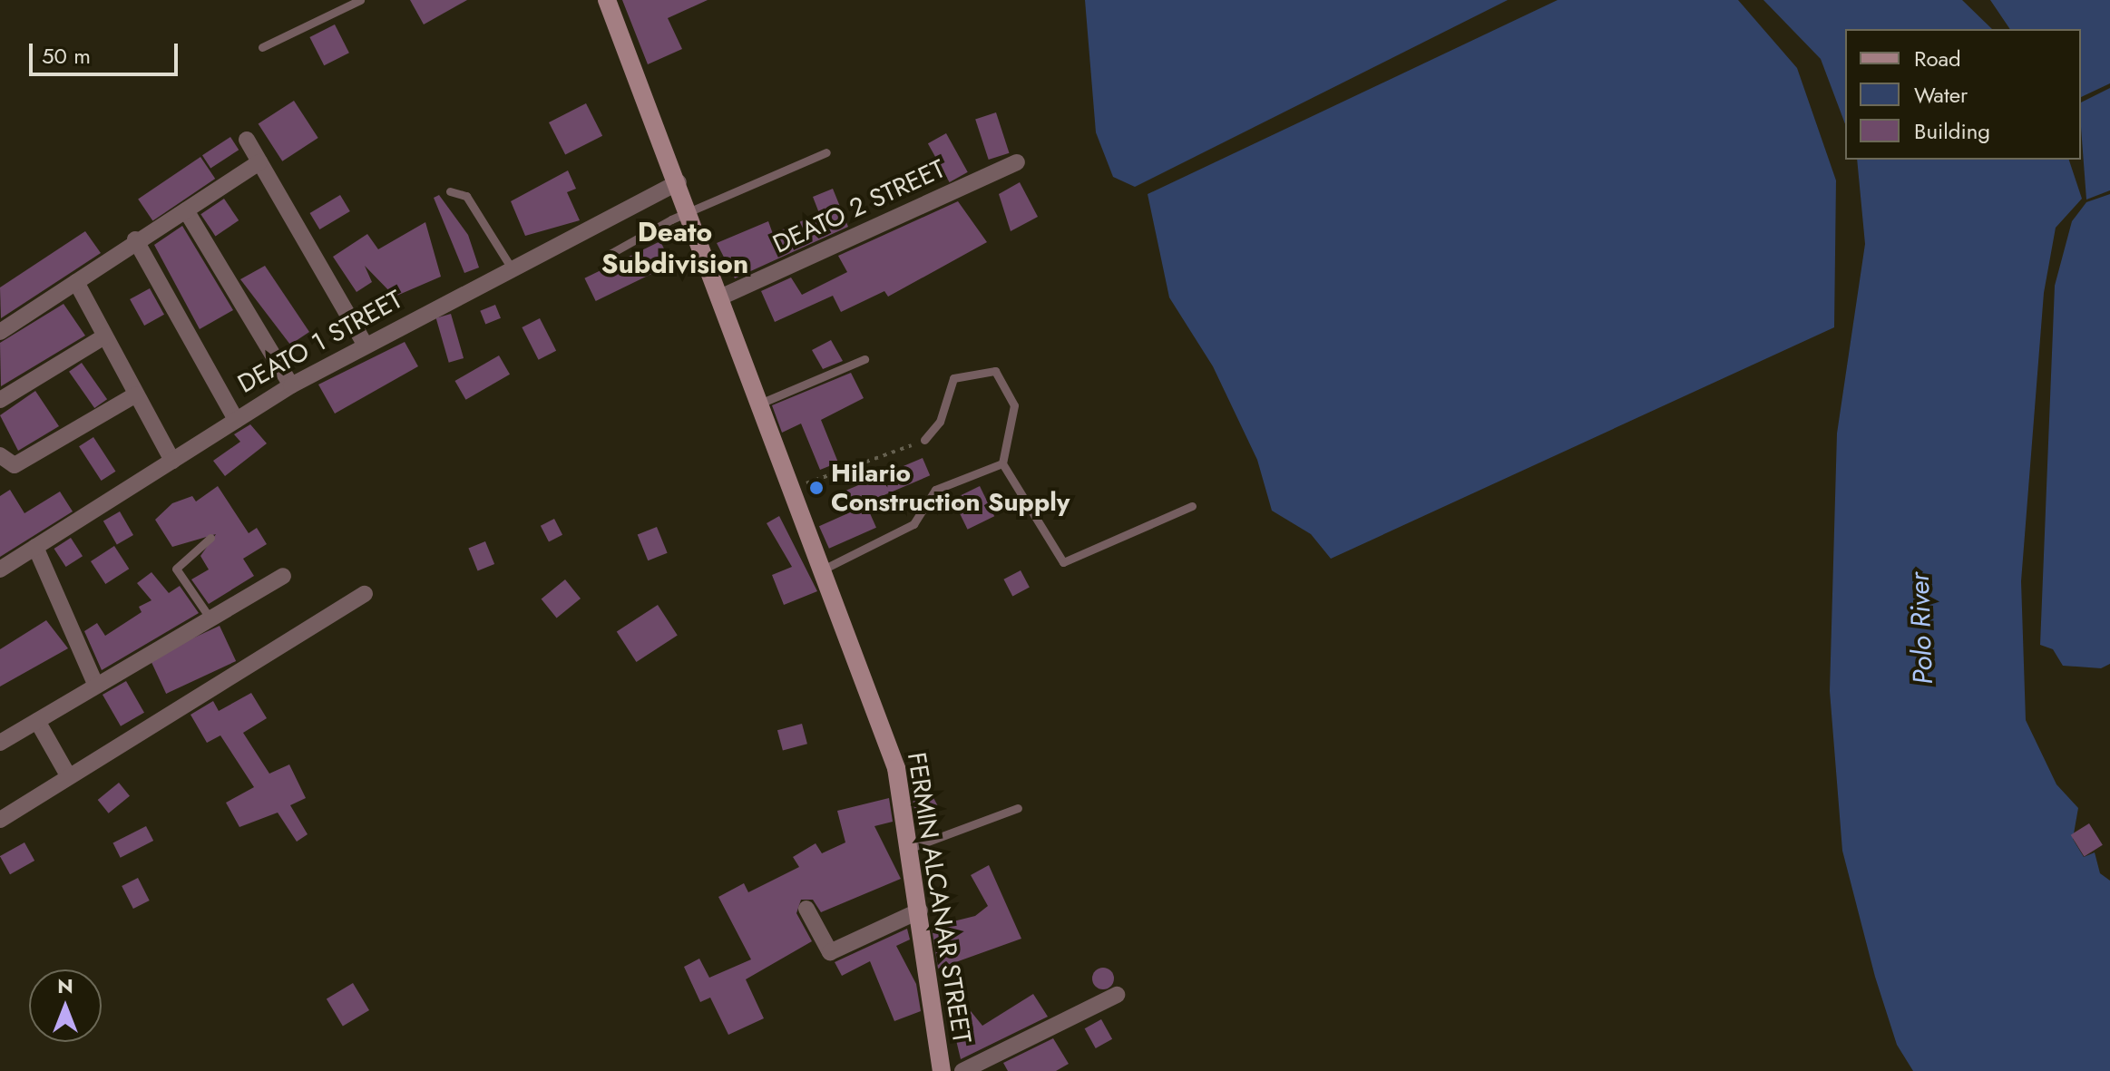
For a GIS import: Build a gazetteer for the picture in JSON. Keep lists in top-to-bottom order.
{
  "streets": {
    "main road": ["FERMIN ALCANAR STREET"],
    "street": ["DEATO 2 STREET", "DEATO 1 STREET"]
  },
  "crossings": [
    ["DEATO 2 STREET", "FERMIN ALCANAR STREET"],
    ["DEATO 1 STREET", "FERMIN ALCANAR STREET"]
  ],
  "districts": ["Deato Subdivision"],
  "water": ["Polo River"],
  "places": ["Hilario Construction Supply"],
  "legend": ["Road", "Water", "Building"],
  "scale_bar": "50 m",
  "north": "top"
}
